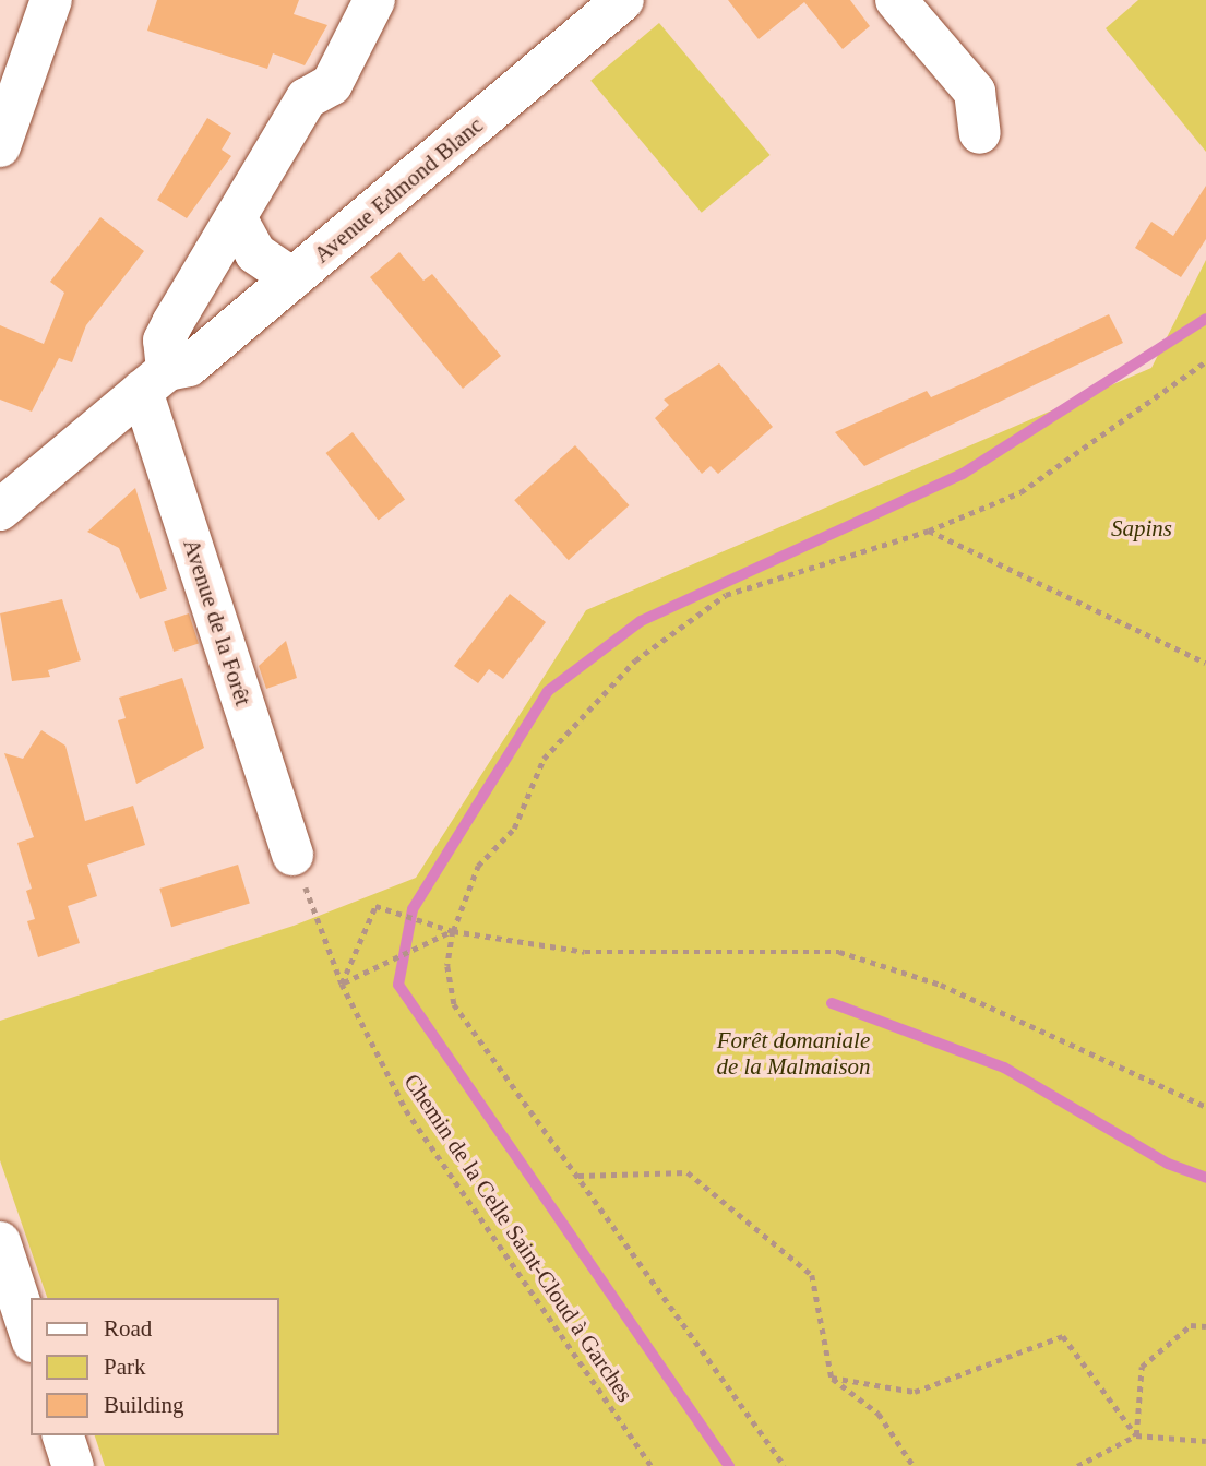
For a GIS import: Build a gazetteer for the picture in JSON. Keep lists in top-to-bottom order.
{
  "streets": {
    "street": ["Avenue Edmond Blanc", "Avenue de la Forêt"],
    "path": ["Chemin de la Celle Saint-Cloud à Garches"]
  },
  "crossings": [
    ["Avenue Edmond Blanc", "Avenue de la Forêt"],
    ["Avenue de la Forêt", "Chemin de la Celle Saint-Cloud à Garches"]
  ],
  "parks": ["Sapins", "Forêt domaniale de la Malmaison"],
  "legend": ["Road", "Park", "Building"]
}
